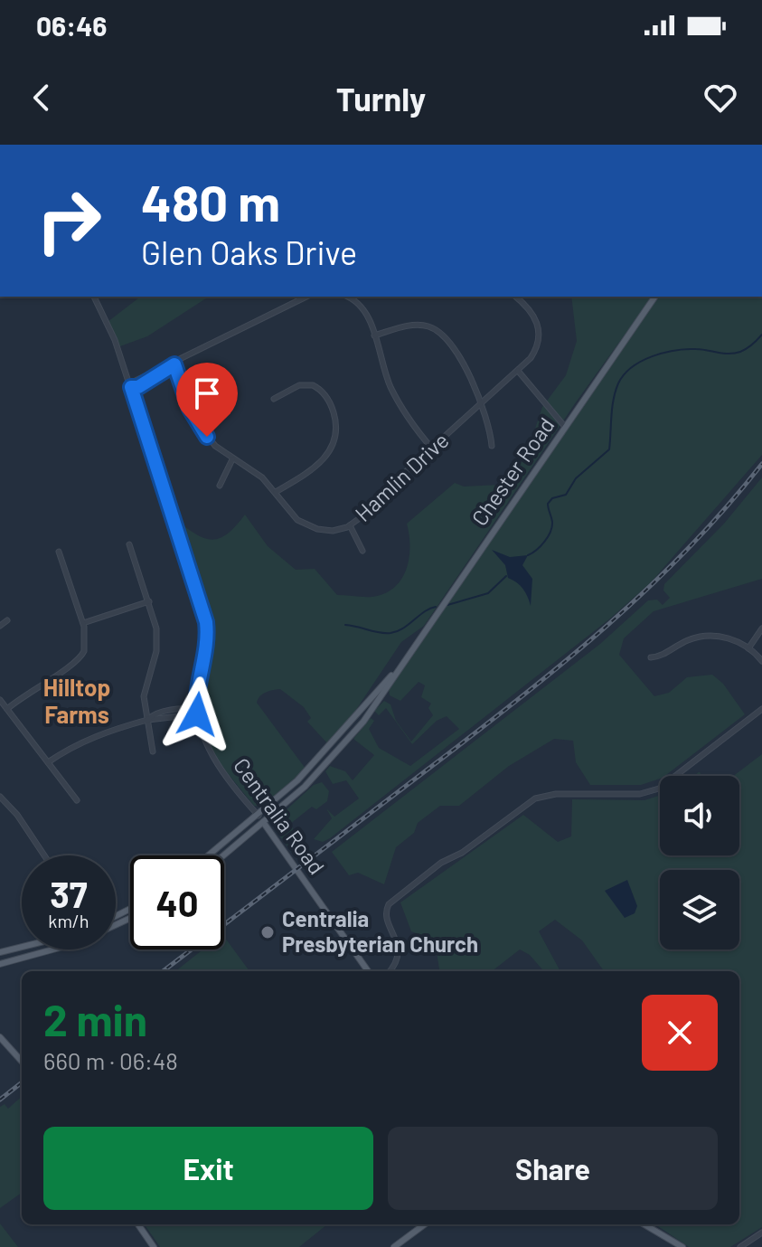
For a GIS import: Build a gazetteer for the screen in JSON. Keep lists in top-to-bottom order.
{
  "streets": {
    "main road": ["Chester Road", "Centralia Road"],
    "street": ["Hamlin Drive"]
  },
  "crossings": [
    ["Chester Road", "Centralia Road"]
  ],
  "districts": ["Hilltop Farms"],
  "places": ["Centralia Presbyterian Church"],
  "page": {
    "status": "06:46",
    "header": "Turnly",
    "turn": ["480 m", "Glen Oaks Drive"],
    "speed": "37 km/h",
    "limit": "40",
    "heading": ["2 min", "660 m · 06:48"],
    "buttons": ["Exit", "Share"]
  }
}
